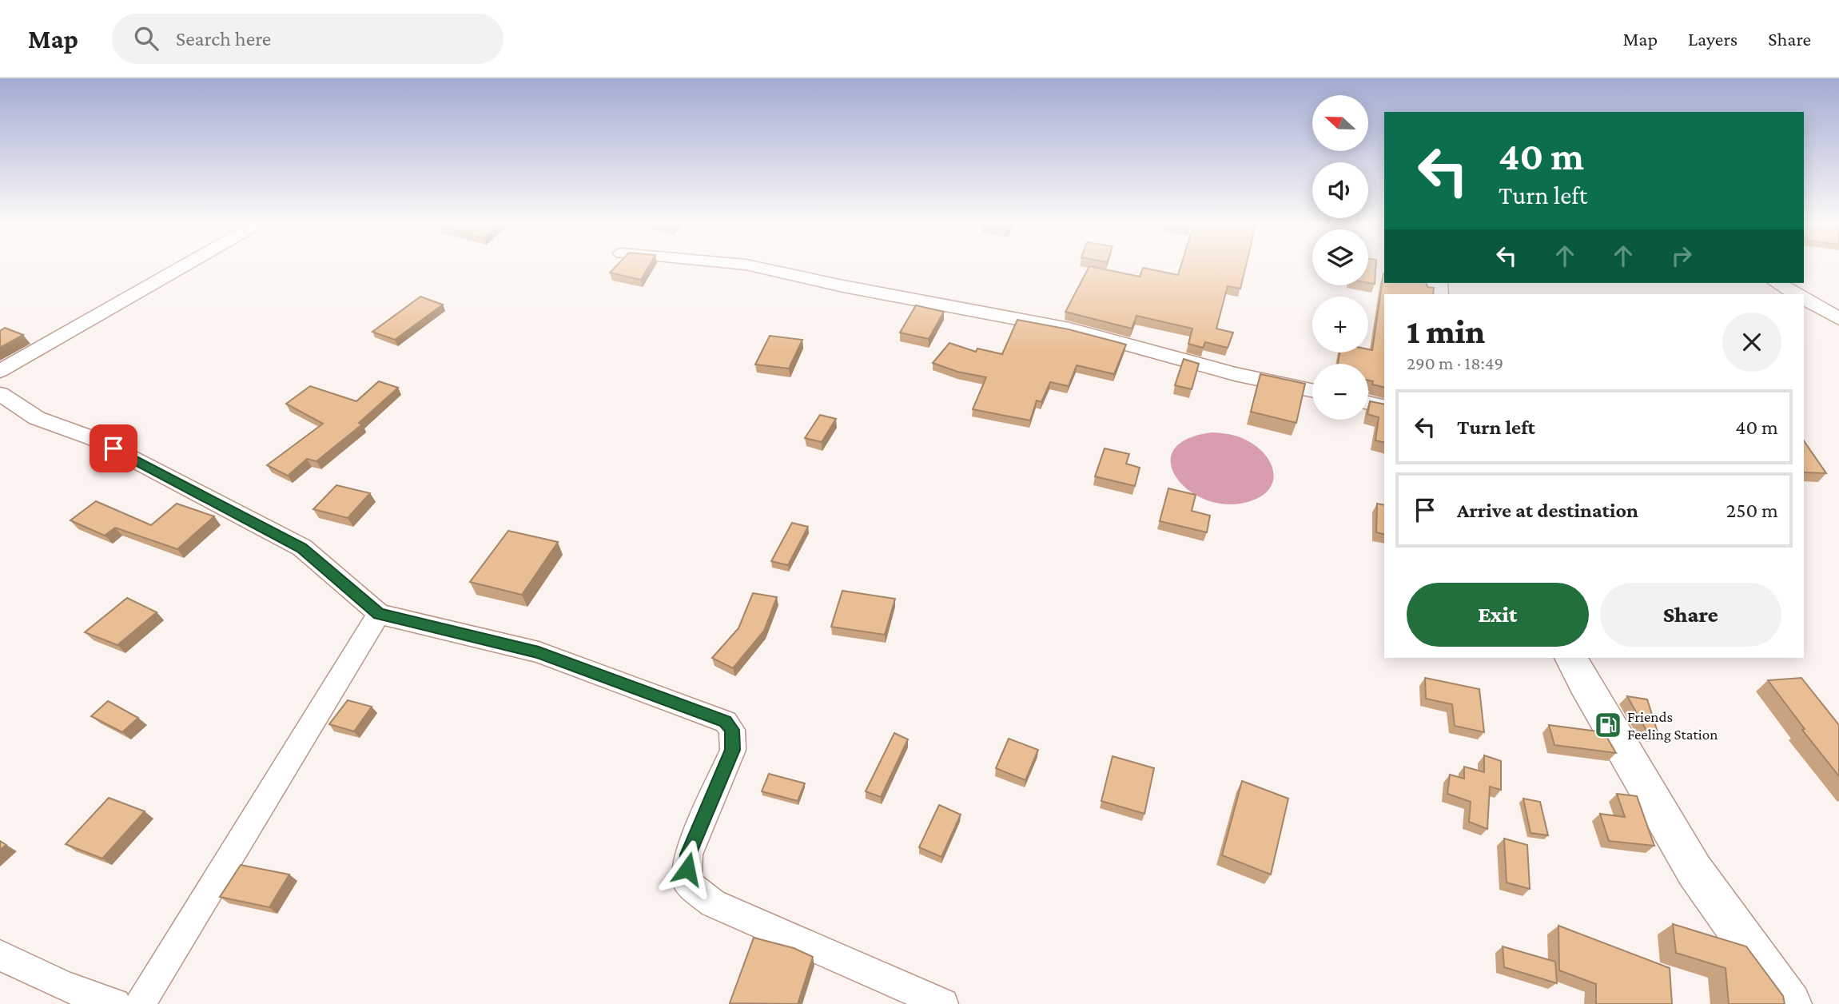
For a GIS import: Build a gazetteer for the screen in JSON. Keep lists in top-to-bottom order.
{
  "places": {
    "fuel station": ["Friends Feeling Station"]
  },
  "north": "left",
  "page": {
    "header": "Map",
    "search": "Search here",
    "nav": ["Map", "Layers", "Share"],
    "map_buttons": ["+", "−"],
    "turn": ["40 m", "Turn left"],
    "heading": ["1 min", "290 m · 18:49"],
    "list": [
      {
        "name": "Turn left",
        "value": "40 m"
      },
      {
        "name": "Arrive at destination",
        "value": "250 m"
      }
    ],
    "buttons": ["Exit", "Share"]
  }
}
